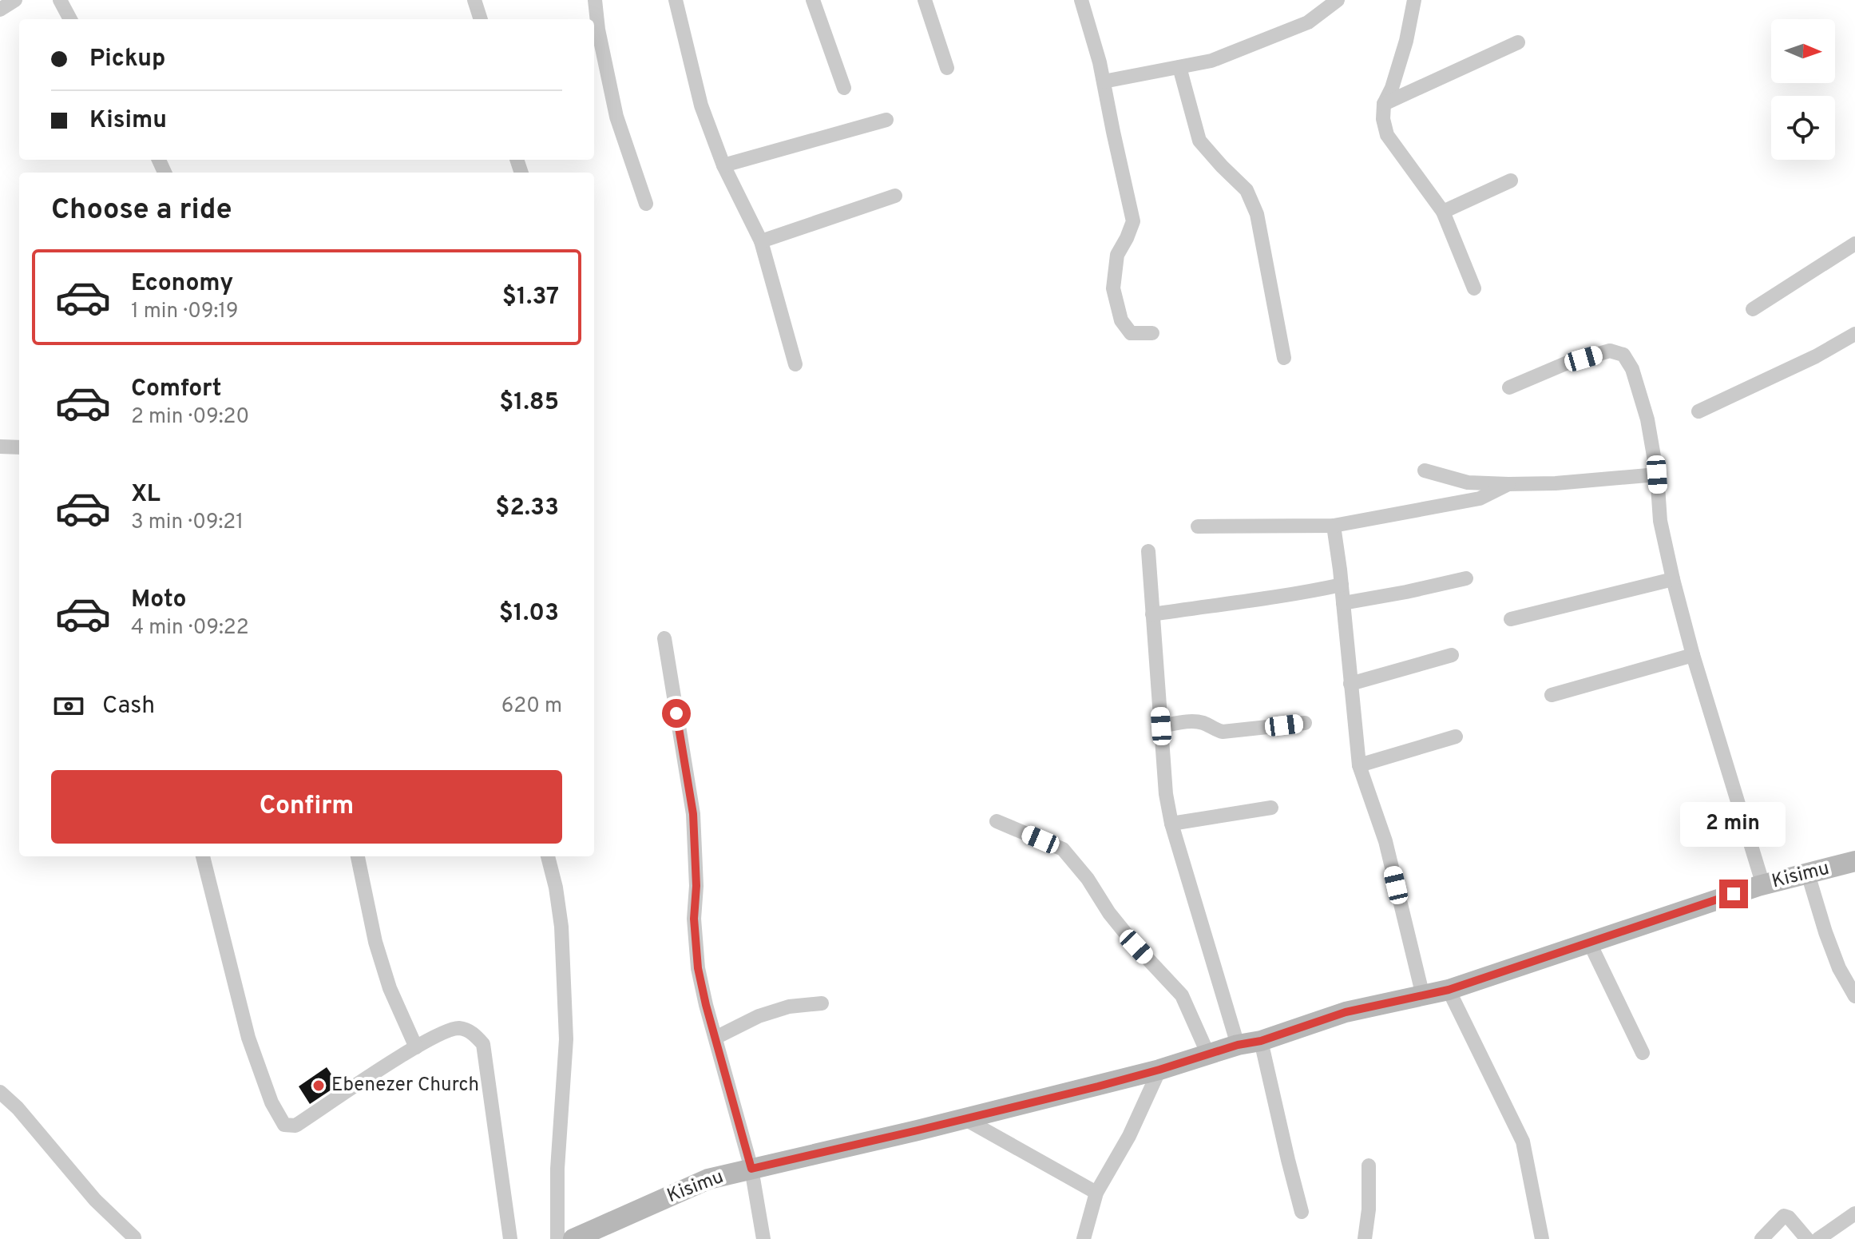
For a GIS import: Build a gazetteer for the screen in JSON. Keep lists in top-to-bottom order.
{
  "streets": {
    "street": ["Kisimu"]
  },
  "places": ["Ebenezer Church"],
  "north": "right",
  "page": {
    "banner": ["Pickup", "Kisimu"],
    "heading": "Choose a ride",
    "list": [
      {
        "name": "Economy",
        "note": "1 min · 09:19",
        "value": "$1.37"
      },
      {
        "name": "Comfort",
        "note": "2 min · 09:20",
        "value": "$1.85"
      },
      {
        "name": "XL",
        "note": "3 min · 09:21",
        "value": "$2.33"
      },
      {
        "name": "Moto",
        "note": "4 min · 09:22",
        "value": "$1.03"
      }
    ],
    "pay": ["Cash", "620 m"],
    "buttons": "Confirm",
    "bubble": "2 min"
  }
}
